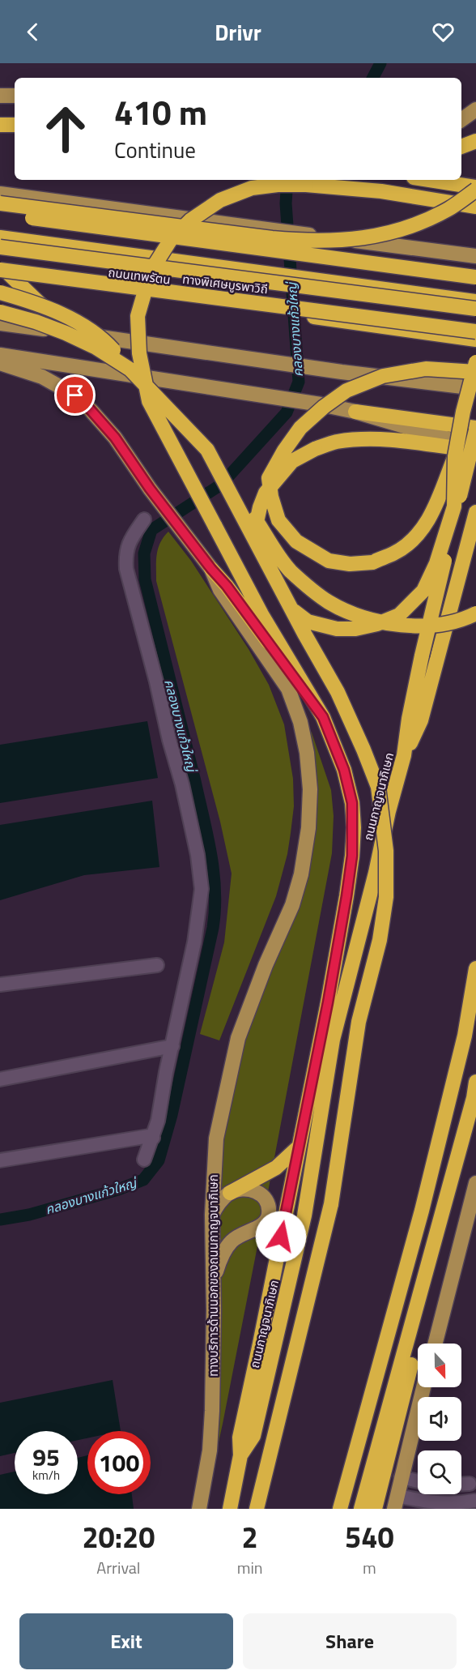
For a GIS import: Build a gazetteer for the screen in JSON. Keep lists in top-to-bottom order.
{
  "streets": {
    "highway": ["ถนนเทพรัตน", "ทางพิเศษบูรพาวิถี", "ถนนกาญจนาภิเษก"],
    "main road": ["ทางบริการด้านนอกของถนนกาญจนาภิเษก"]
  },
  "crossings": [
    ["ถนนเทพรัตน", "ทางพิเศษบูรพาวิถี"]
  ],
  "water": ["คลองบางแก้วใหญ่"],
  "north": "bottom",
  "page": {
    "header": "Drivr",
    "turn": ["410 m", "Continue"],
    "speed": "95 km/h",
    "limit": "100",
    "eta": [
      "20:20",
      "Arrival",
      "2",
      "min",
      "540",
      "m"
    ],
    "buttons": ["Exit", "Share"]
  }
}
